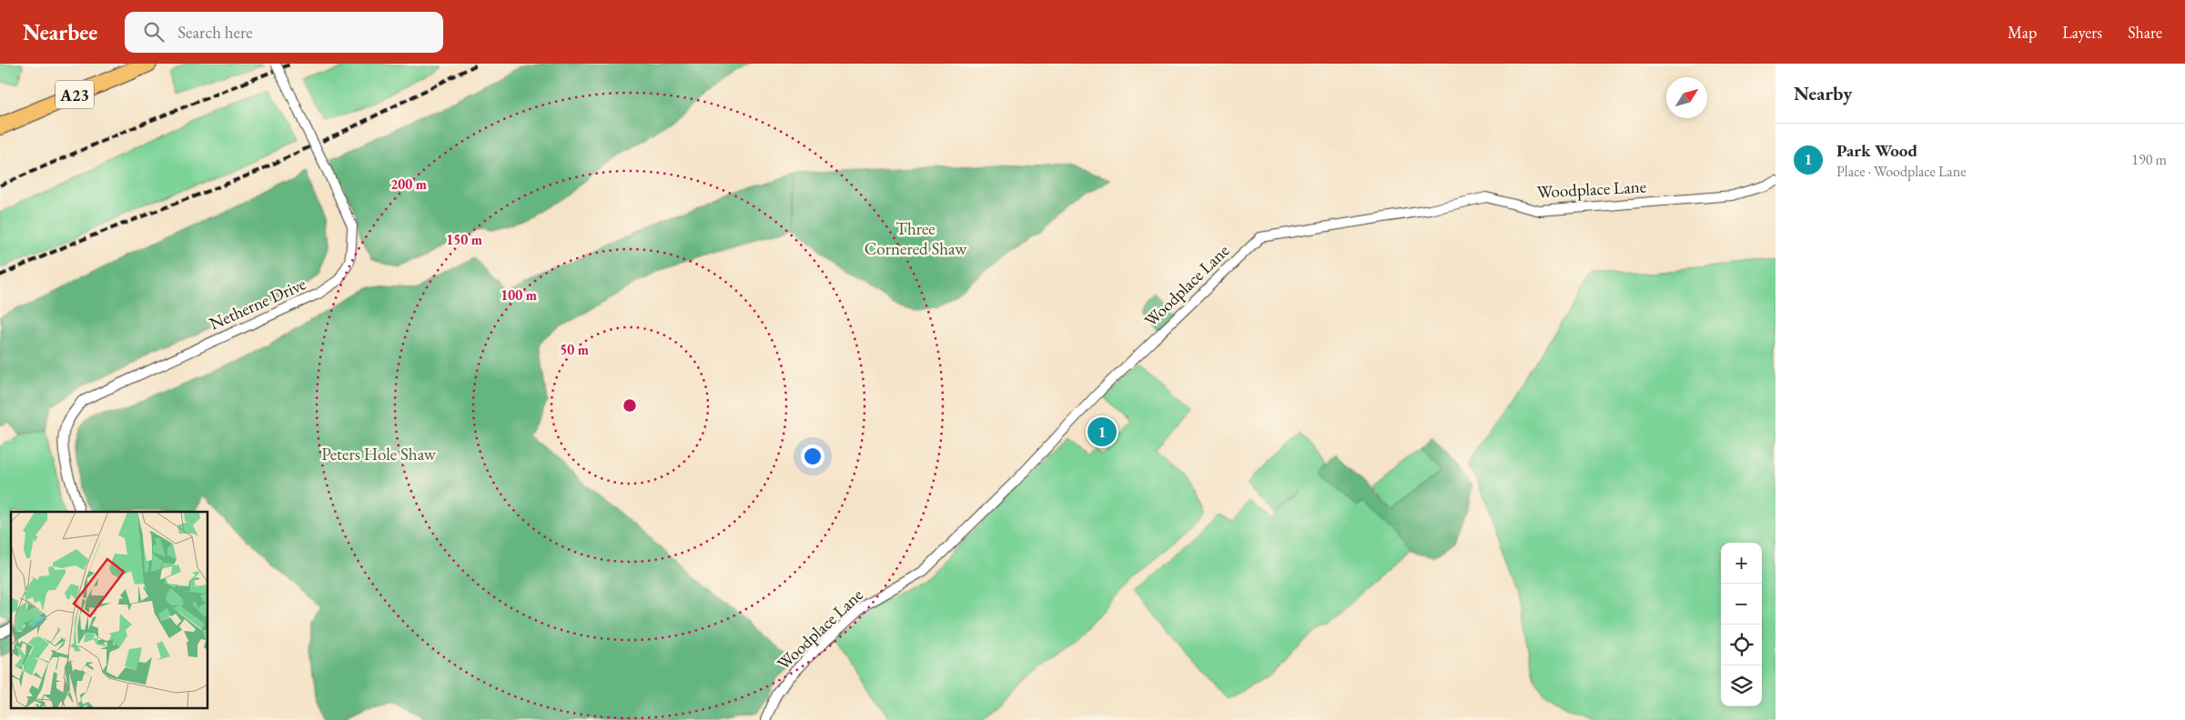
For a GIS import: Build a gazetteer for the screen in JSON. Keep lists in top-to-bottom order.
{
  "streets": {
    "highway": ["A23"],
    "street": ["Woodplace Lane", "Netherne Drive"]
  },
  "parks": ["Three Cornered Shaw", "Peters Hole Shaw"],
  "north": "top right",
  "page": {
    "header": "Nearbee",
    "search": "Search here",
    "nav": ["Map", "Layers", "Share"],
    "heading": "Nearby",
    "list": [
      {
        "mark": "1",
        "name": "Park Wood",
        "note": "Place · Woodplace Lane",
        "value": "190 m"
      }
    ],
    "pins": "1",
    "map_buttons": ["+", "−"]
  },
  "rings": [
    "200 m",
    "150 m",
    "100 m",
    "50 m"
  ]
}
